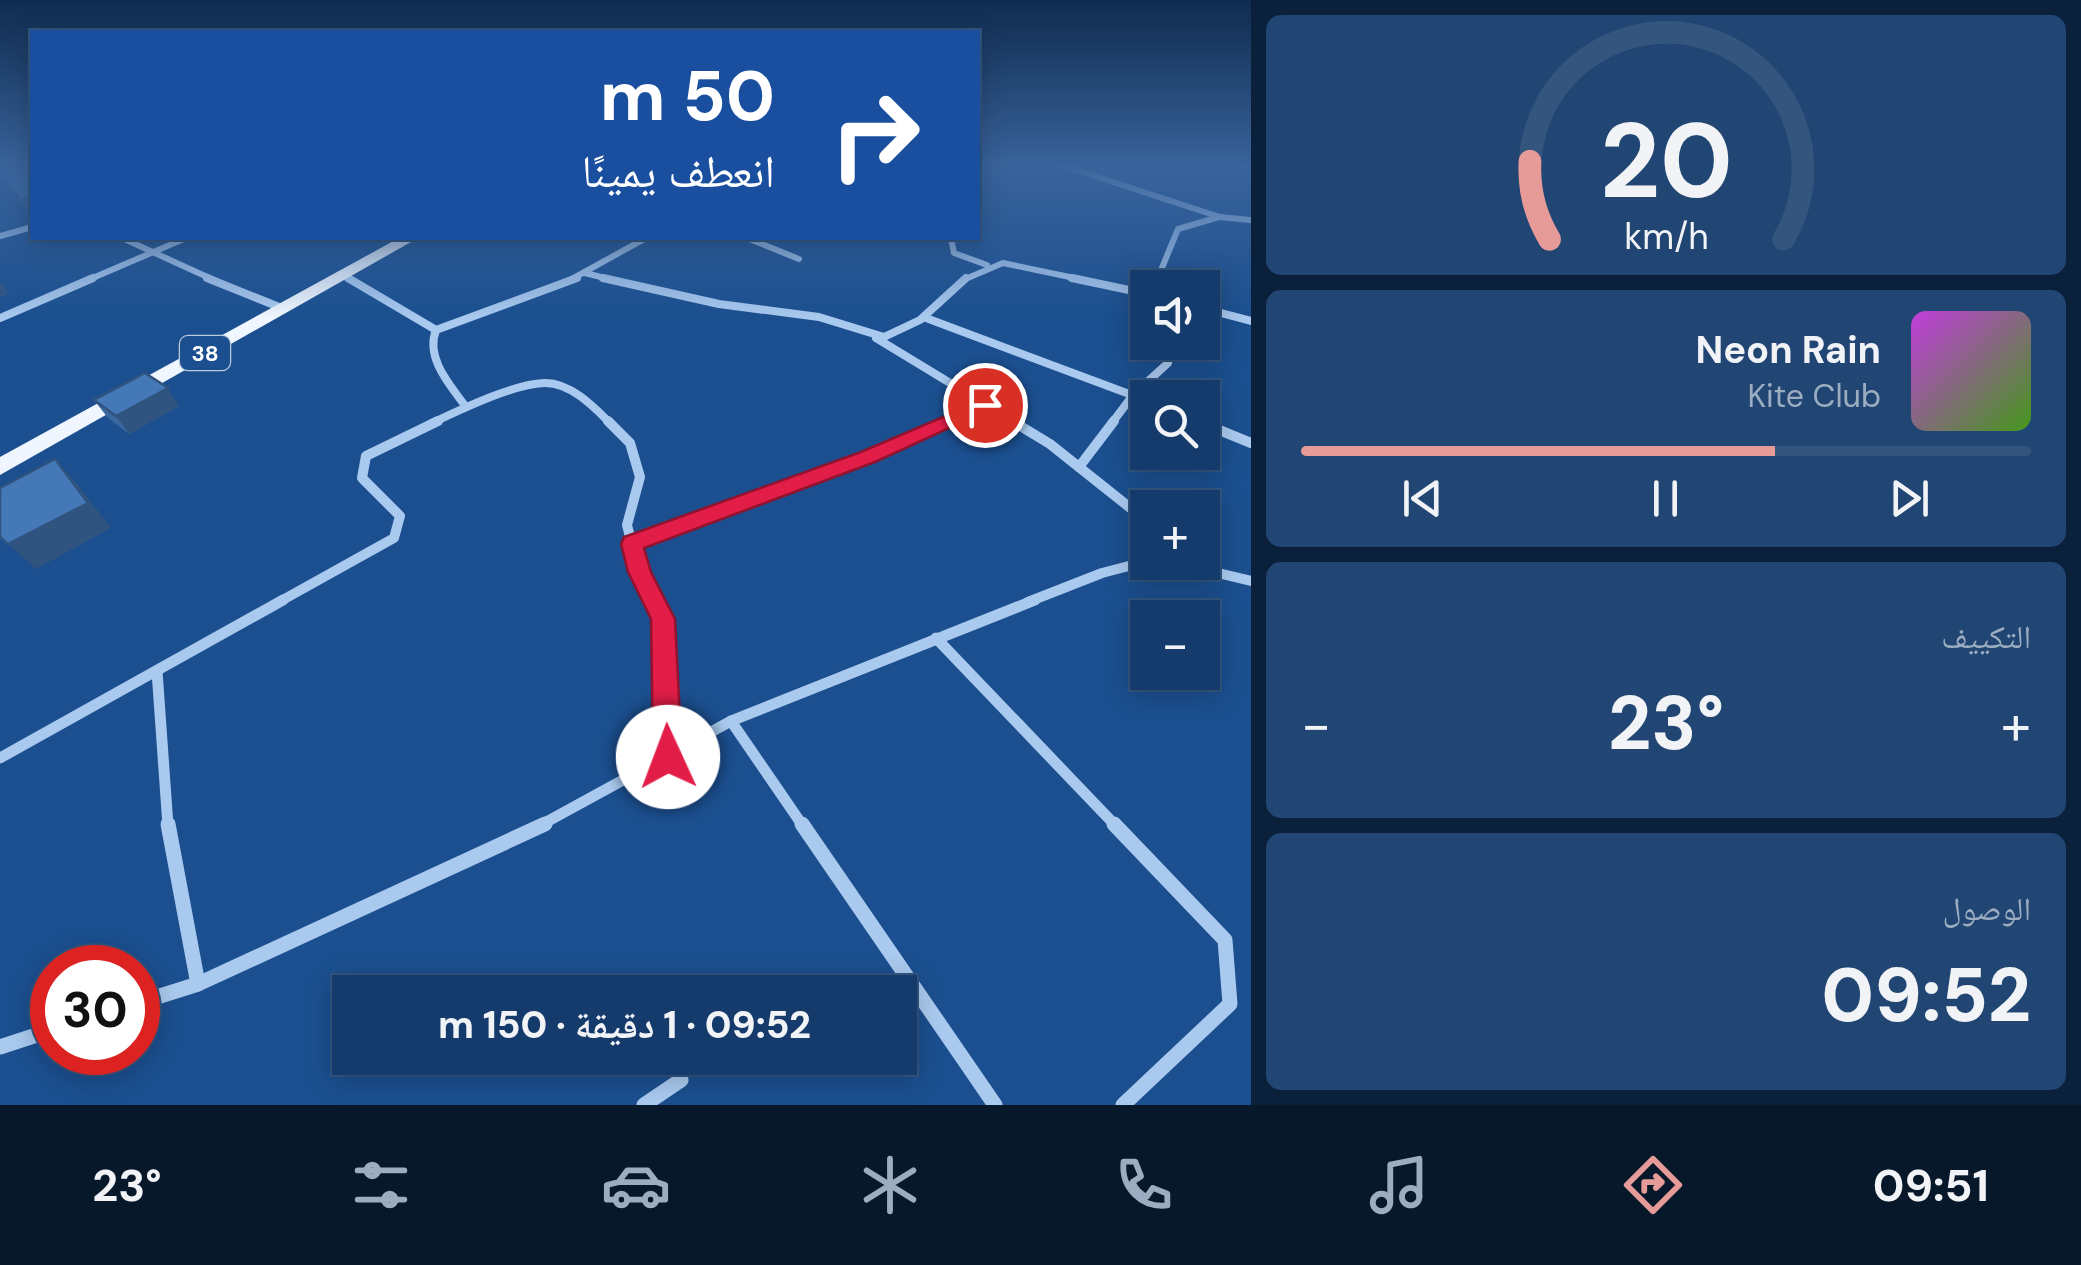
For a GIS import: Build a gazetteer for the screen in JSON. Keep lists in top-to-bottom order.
{
  "streets": {
    "main road": ["38"]
  },
  "page": {
    "turn": ["50 m", "انعطف يمينًا"],
    "map_buttons": ["+", "−"],
    "song": ["Neon Rain", "Kite Club"],
    "tile": [
      "التكييف",
      ["الوصول", "09:52"]
    ],
    "heat": ["−", "23°", "+"],
    "limit": "30",
    "trip": "09:52 · 1 دقيقة · 150 m",
    "tabs": ["09:51", "23°"],
    "gauge": ["20", "km/h"]
  }
}
